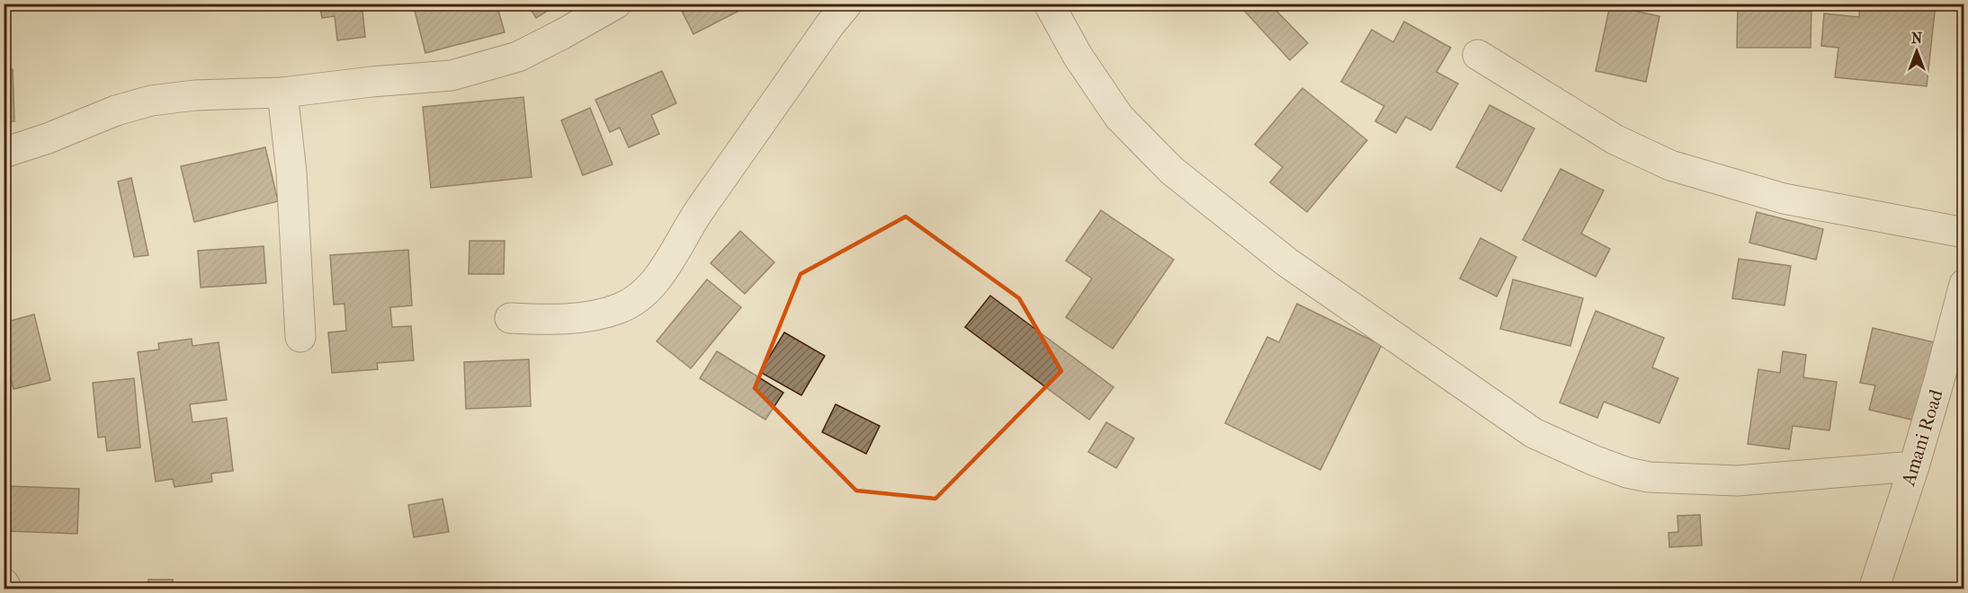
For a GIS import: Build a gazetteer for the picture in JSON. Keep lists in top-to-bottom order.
{
  "streets": {
    "street": ["Amani Road"]
  },
  "north": "top"
}
